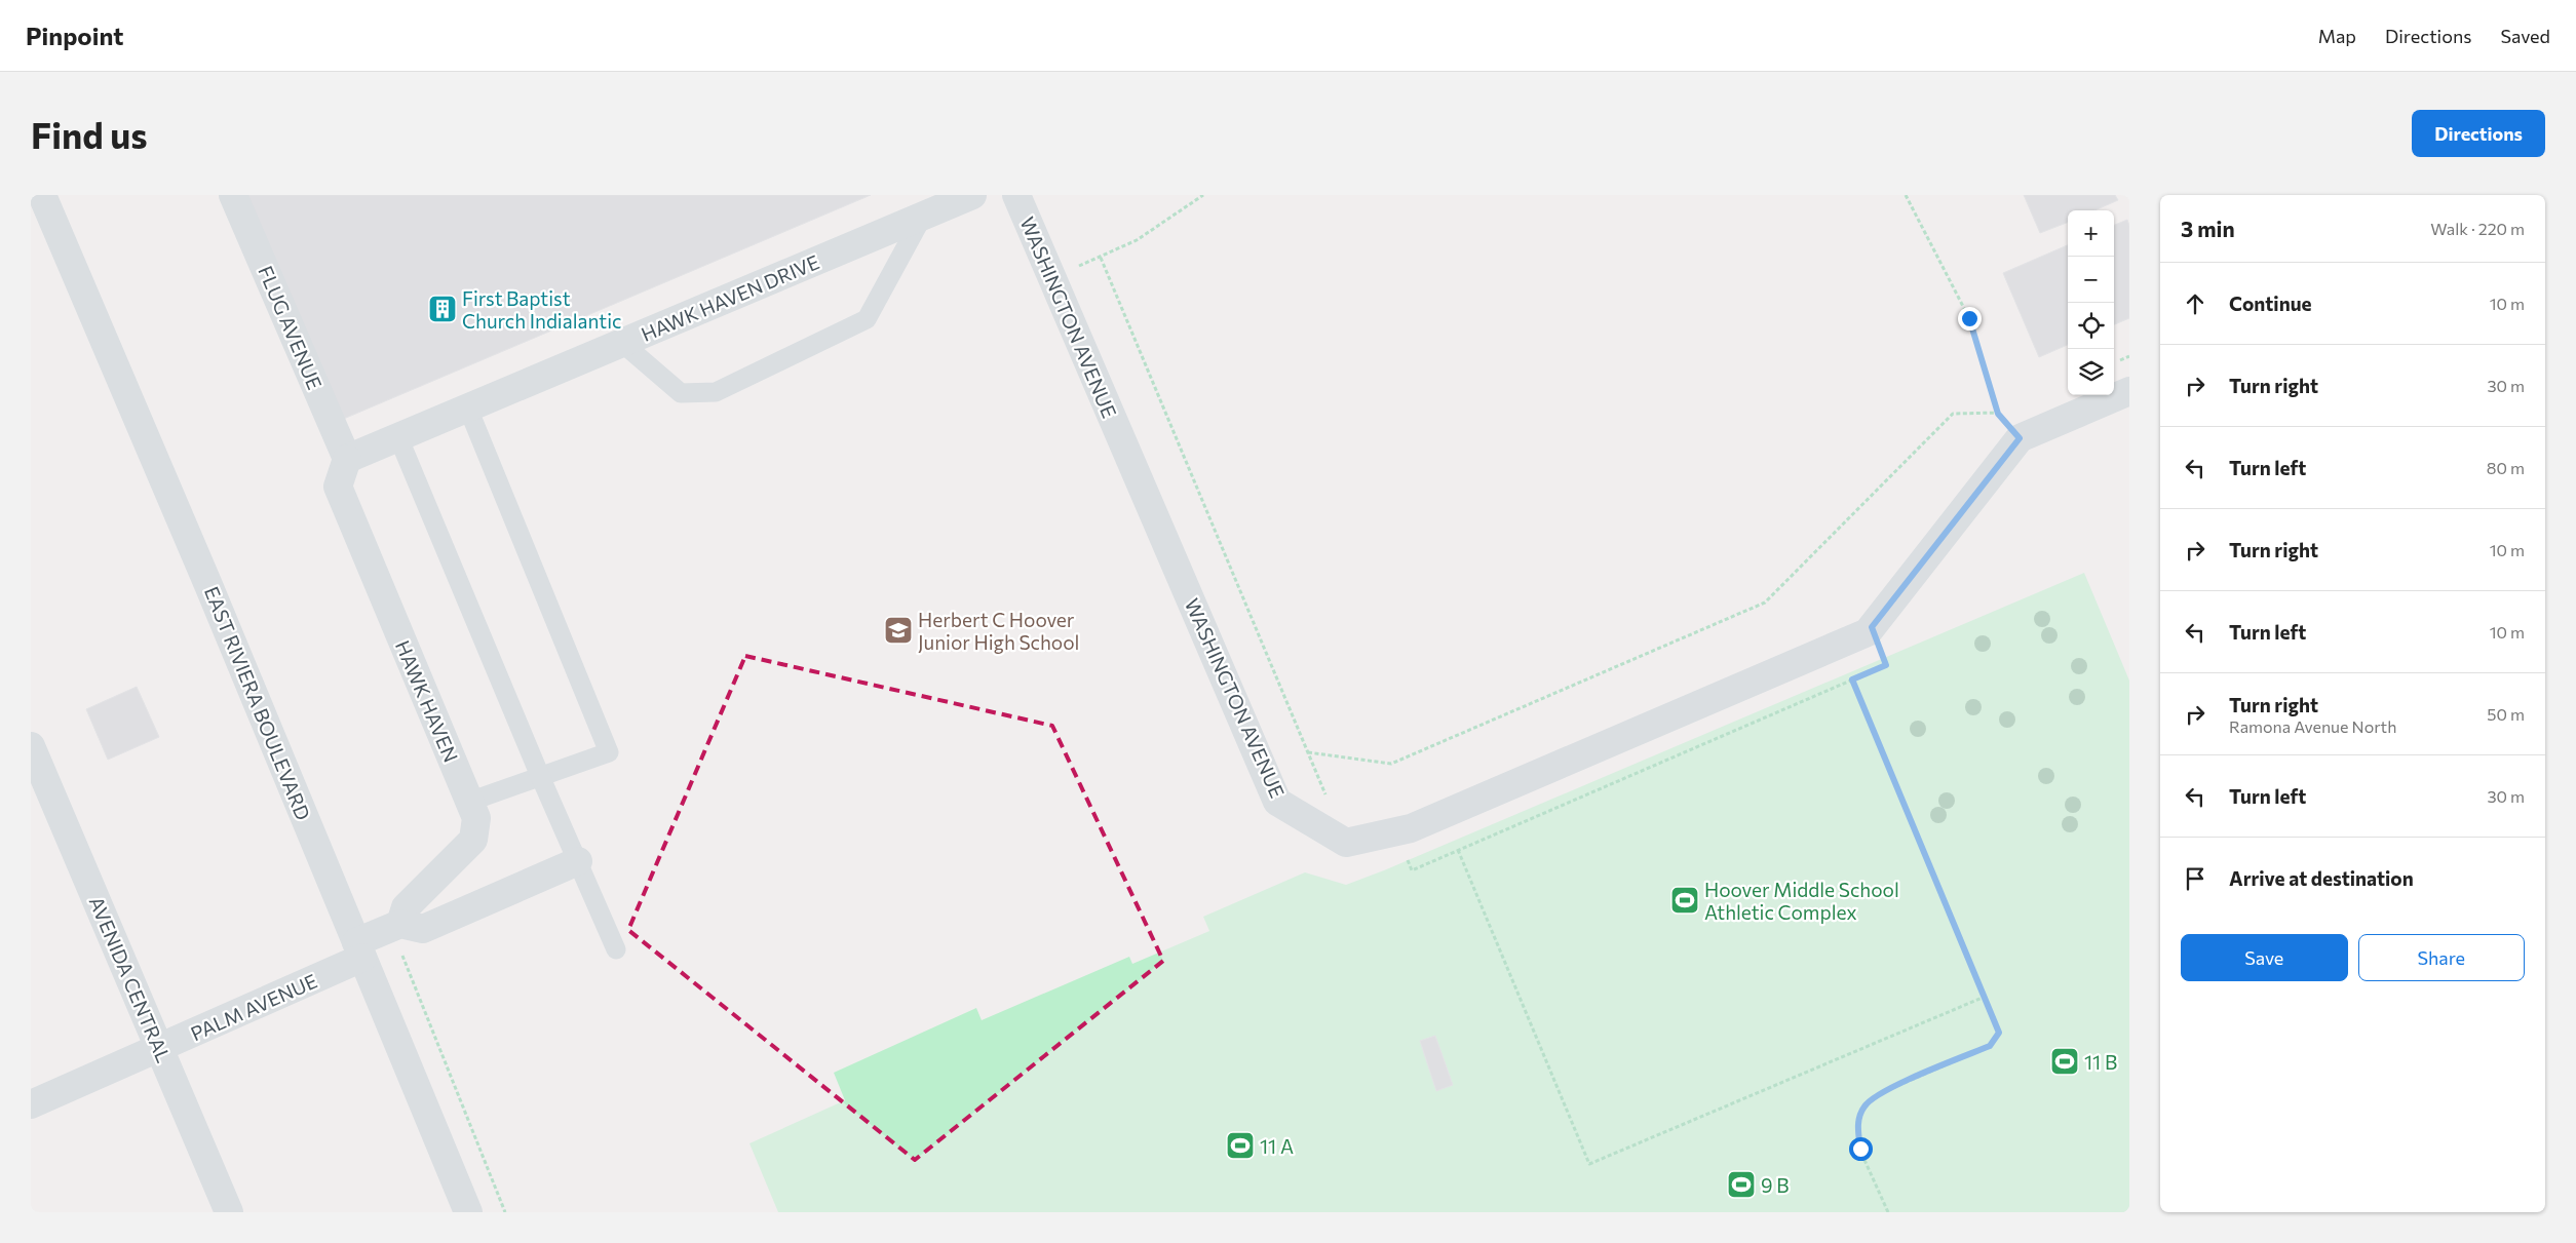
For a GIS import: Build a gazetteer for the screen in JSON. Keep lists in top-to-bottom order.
{
  "streets": {
    "street": [
      "HAWK HAVEN DRIVE",
      "WASHINGTON AVENUE",
      "FLUG AVENUE",
      "HAWK HAVEN",
      "EAST RIVIERA BOULEVARD",
      "AVENIDA CENTRAL",
      "PALM AVENUE"
    ]
  },
  "crossings": [
    ["HAWK HAVEN DRIVE", "FLUG AVENUE"],
    ["HAWK HAVEN DRIVE", "HAWK HAVEN"],
    ["FLUG AVENUE", "HAWK HAVEN"],
    ["EAST RIVIERA BOULEVARD", "PALM AVENUE"],
    ["AVENIDA CENTRAL", "PALM AVENUE"]
  ],
  "places": {
    "building": ["First Baptist Church Indialantic"],
    "school or university": ["Herbert C Hoover Junior High School"],
    "sports": [
      "Hoover Middle School Athletic Complex",
      "11 B",
      "11 A",
      "9 B"
    ]
  },
  "page": {
    "header": "Pinpoint",
    "nav": ["Map", "Directions", "Saved"],
    "buttons": [
      "Directions",
      ["Save", "Share"]
    ],
    "title": "Find us",
    "heading": ["3 min", "Walk · 220 m"],
    "map_buttons": ["+", "−"],
    "list": [
      ["Continue", "10 m"],
      ["Turn right", "30 m"],
      ["Turn left", "80 m"],
      ["Turn right", "10 m"],
      ["Turn left", "10 m"],
      ["Turn right", "Ramona Avenue North", "50 m"],
      ["Turn left", "30 m"],
      "Arrive at destination"
    ]
  }
}
